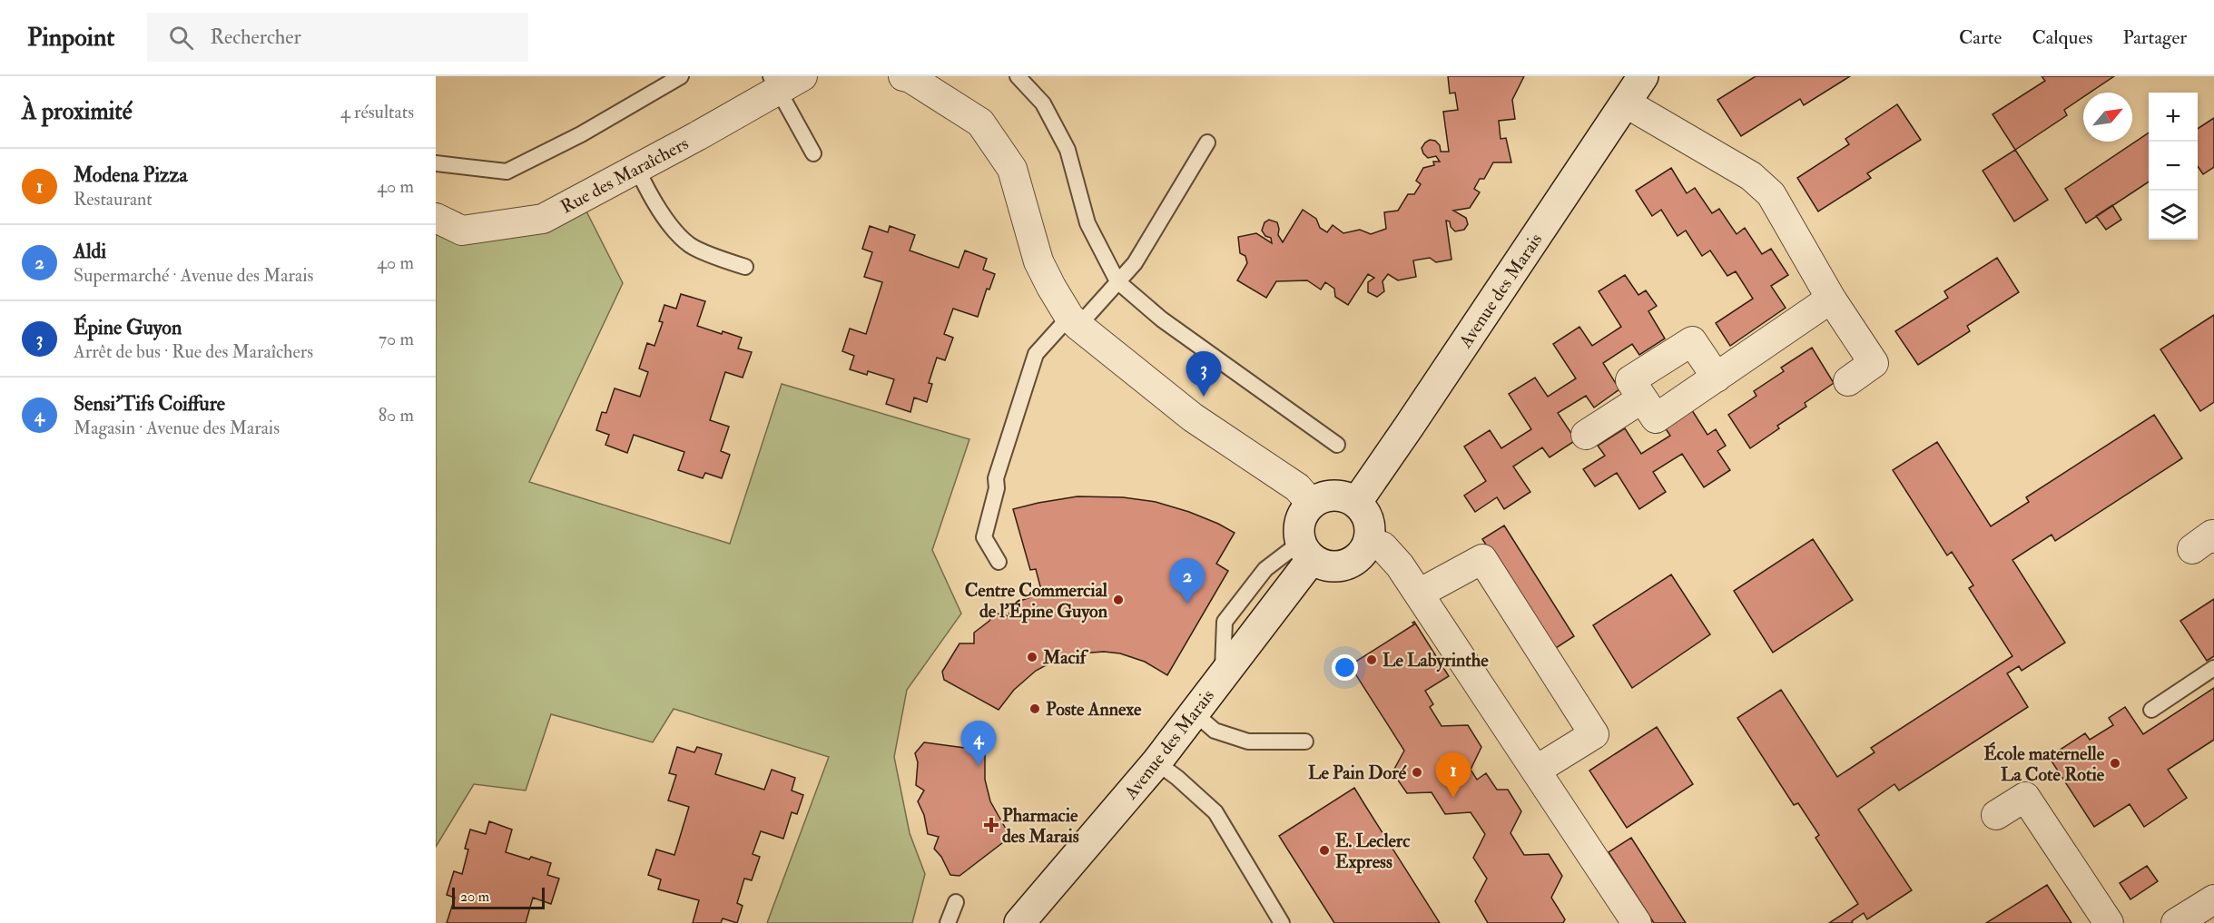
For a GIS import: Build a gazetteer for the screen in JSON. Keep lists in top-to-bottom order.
{
  "streets": {
    "street": ["Rue des Maraîchers", "Avenue des Marais"]
  },
  "places": {
    "other": [
      "Centre Commercial de l'Épine Guyon",
      "Macif",
      "Le Labyrinthe",
      "Poste Annexe",
      "École maternelle La Cote Rotie",
      "Le Pain Doré",
      "E. Leclerc Express"
    ],
    "health": ["Pharmacie des Marais"]
  },
  "scale_bar": "20 m",
  "north": "top right",
  "page": {
    "header": "Pinpoint",
    "search": "Rechercher",
    "nav": ["Carte", "Calques", "Partager"],
    "heading": ["À proximité", "4 résultats"],
    "map_buttons": ["+", "−"],
    "list": [
      {
        "mark": "1",
        "name": "Modena Pizza",
        "note": "Restaurant",
        "value": "40 m"
      },
      {
        "mark": "2",
        "name": "Aldi",
        "note": "Supermarché · Avenue des Marais",
        "value": "40 m"
      },
      {
        "mark": "3",
        "name": "Épine Guyon",
        "note": "Arrêt de bus · Rue des Maraîchers",
        "value": "70 m"
      },
      {
        "mark": "4",
        "name": "Sensi'Tifs Coiffure",
        "note": "Magasin · Avenue des Marais",
        "value": "80 m"
      }
    ],
    "pins": [
      "3",
      "2",
      "4",
      "1"
    ],
    "scale": "20 m"
  }
}
